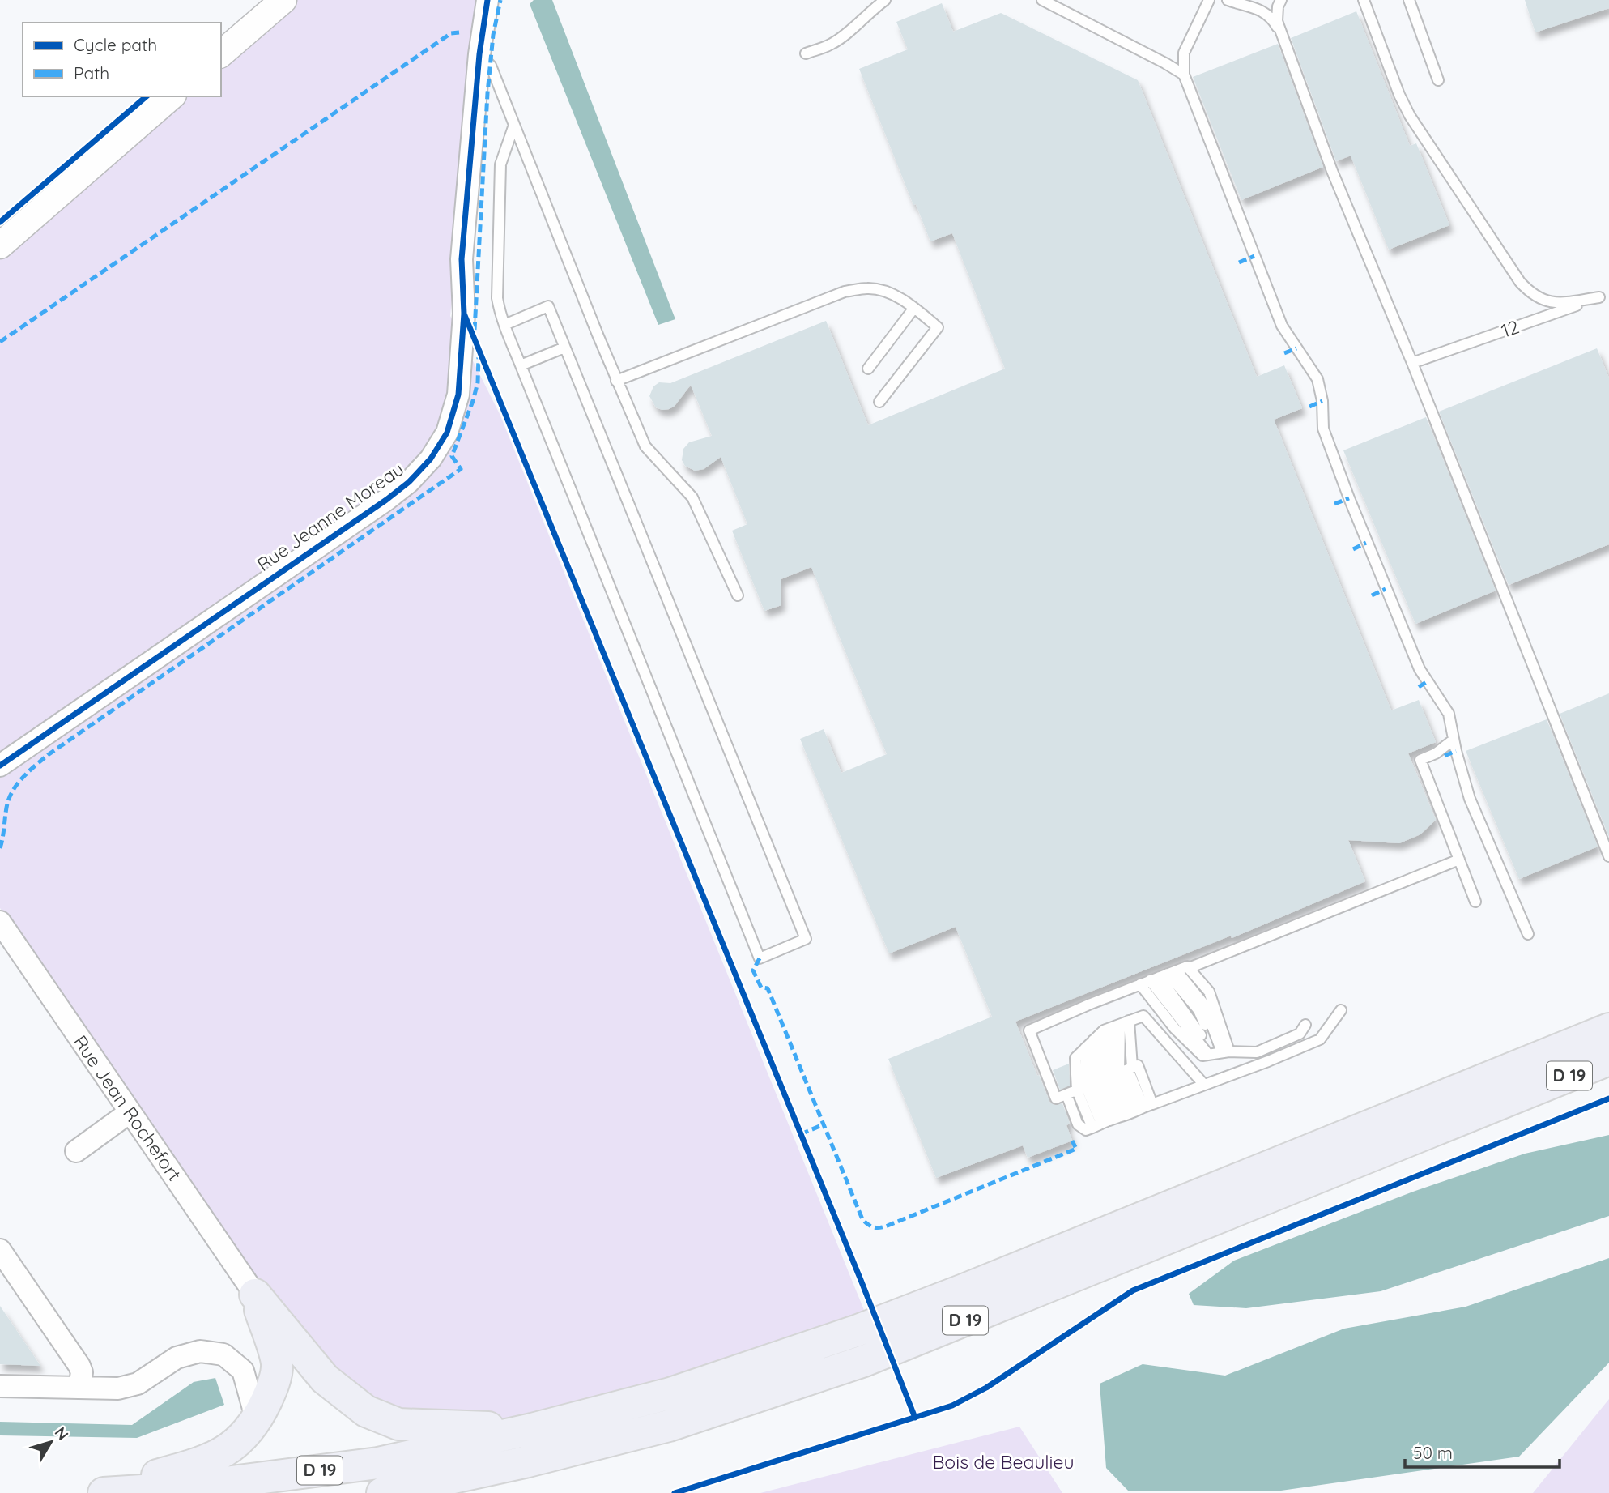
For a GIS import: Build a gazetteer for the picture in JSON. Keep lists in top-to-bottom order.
{
  "streets": {
    "main road": ["D 19"],
    "street": ["Rue Jeanne Moreau", "Rue Jean Rochefort"],
    "lane": ["12"]
  },
  "parks": ["Bois de Beaulieu"],
  "legend": ["Cycle path", "Path"],
  "scale_bar": "50 m",
  "north": "top right"
}
